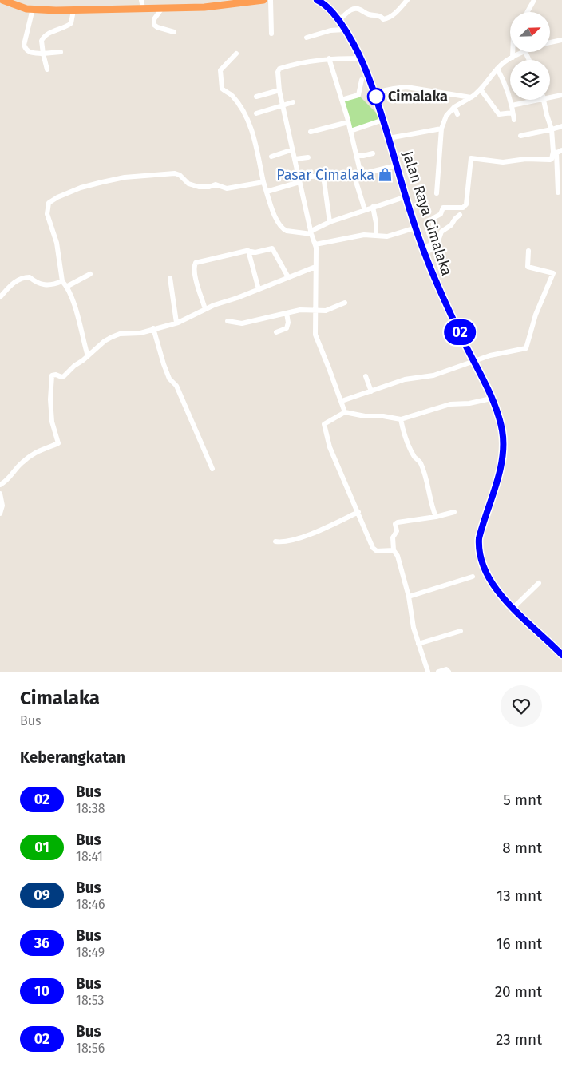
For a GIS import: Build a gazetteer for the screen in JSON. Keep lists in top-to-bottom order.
{
  "streets": {
    "highway": ["Jalan Raya Cimalaka"]
  },
  "places": {
    "other": ["Cimalaka"],
    "shop": ["Pasar Cimalaka"]
  },
  "lines": ["bus line 02"],
  "north": "top right",
  "page": {
    "on_map": "02",
    "heading": [
      ["Cimalaka", "Bus"],
      "Keberangkatan"
    ],
    "list": [
      {
        "mark": "02",
        "name": "Bus",
        "note": "18:38",
        "value": "5 mnt"
      },
      {
        "mark": "01",
        "name": "Bus",
        "note": "18:41",
        "value": "8 mnt"
      },
      {
        "mark": "09",
        "name": "Bus",
        "note": "18:46",
        "value": "13 mnt"
      },
      {
        "mark": "36",
        "name": "Bus",
        "note": "18:49",
        "value": "16 mnt"
      },
      {
        "mark": "10",
        "name": "Bus",
        "note": "18:53",
        "value": "20 mnt"
      },
      {
        "mark": "02",
        "name": "Bus",
        "note": "18:56",
        "value": "23 mnt"
      }
    ]
  }
}
